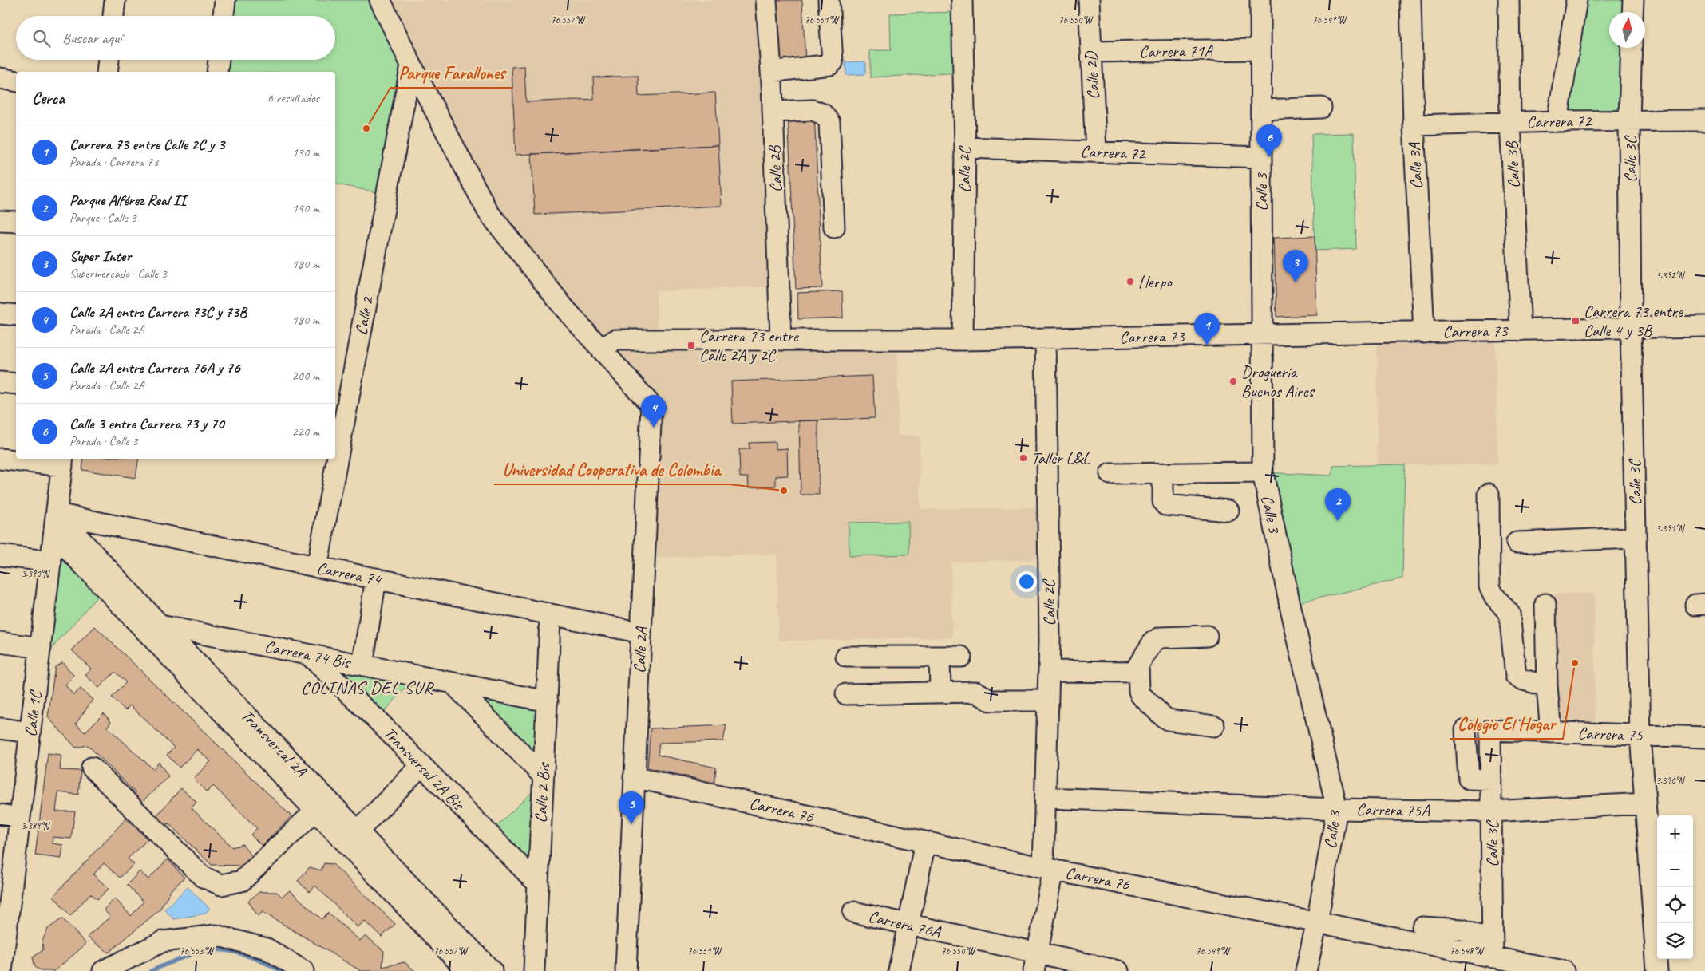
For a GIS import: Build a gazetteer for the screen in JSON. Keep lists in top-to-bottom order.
{
  "streets": {
    "street": [
      "Carrera 71A",
      "Calle 2D",
      "Carrera 72",
      "Calle 3C",
      "Calle 3B",
      "Calle 3A",
      "Calle 2B",
      "Calle 2C",
      "Calle 3",
      "Calle 2",
      "Carrera 73",
      "Carrera 74",
      "Calle 2A",
      "Carrera 74 Bis",
      "Calle 1C",
      "Carrera 75",
      "Transversal 2A",
      "Transversal 2A Bis",
      "Calle 2 Bis",
      "Carrera 76",
      "Carrera 75A",
      "Carrera 76A"
    ]
  },
  "crossings": [
    ["Carrera 71A", "Calle 2D"],
    ["Carrera 71A", "Calle 3"],
    ["Calle 2D", "Carrera 72"],
    ["Carrera 72", "Calle 3C"],
    ["Carrera 72", "Calle 3B"],
    ["Carrera 72", "Calle 3A"],
    ["Carrera 72", "Calle 2C"],
    ["Carrera 72", "Calle 3"],
    ["Calle 3C", "Carrera 73"],
    ["Calle 3C", "Carrera 75"],
    ["Calle 3C", "Carrera 76"],
    ["Calle 3C", "Carrera 75A"],
    ["Calle 3B", "Carrera 73"],
    ["Calle 3A", "Carrera 73"],
    ["Calle 2B", "Carrera 73"],
    ["Calle 2C", "Carrera 73"],
    ["Calle 2C", "Carrera 76"],
    ["Calle 2C", "Carrera 75A"],
    ["Calle 2C", "Carrera 76A"],
    ["Calle 3", "Carrera 73"],
    ["Calle 3", "Carrera 76"],
    ["Calle 3", "Carrera 75A"],
    ["Calle 2", "Carrera 74"],
    ["Calle 2", "Calle 2A"],
    ["Carrera 73", "Calle 2A"],
    ["Carrera 74", "Calle 2A"],
    ["Carrera 74", "Calle 1C"],
    ["Carrera 74", "Transversal 2A"],
    ["Carrera 74", "Calle 2 Bis"],
    ["Calle 2A", "Carrera 76"],
    ["Carrera 74 Bis", "Transversal 2A"],
    ["Carrera 74 Bis", "Transversal 2A Bis"],
    ["Carrera 74 Bis", "Calle 2 Bis"],
    ["Calle 1C", "Transversal 2A"],
    ["Transversal 2A Bis", "Calle 2 Bis"]
  ],
  "districts": ["COLINAS DEL SUR"],
  "places": {
    "other": [
      "Parque Farallones",
      "Herpo",
      "Drogueria Buenos Aires",
      "Taller L&L",
      "Universidad Cooperativa de Colombia",
      "Colegio El Hogar"
    ],
    "transit": ["Carrera 73 entre Calle 4 y 3B", "Carrera 73 entre Calle 2A y 2C"]
  },
  "north": "top",
  "page": {
    "search": "Buscar aquí",
    "heading": ["Cerca", "6 resultados"],
    "list": [
      {
        "mark": "1",
        "name": "Carrera 73 entre Calle 2C y 3",
        "note": "Parada · Carrera 73",
        "value": "130 m"
      },
      {
        "mark": "2",
        "name": "Parque Alférez Real II",
        "note": "Parque · Calle 3",
        "value": "140 m"
      },
      {
        "mark": "3",
        "name": "Super Inter",
        "note": "Supermercado · Calle 3",
        "value": "180 m"
      },
      {
        "mark": "4",
        "name": "Calle 2A entre Carrera 73C y 73B",
        "note": "Parada · Calle 2A",
        "value": "180 m"
      },
      {
        "mark": "5",
        "name": "Calle 2A entre Carrera 76A y 76",
        "note": "Parada · Calle 2A",
        "value": "200 m"
      },
      {
        "mark": "6",
        "name": "Calle 3 entre Carrera 73 y 70",
        "note": "Parada · Calle 3",
        "value": "220 m"
      }
    ],
    "pins": [
      "6",
      "3",
      "1",
      "4",
      "2",
      "5"
    ],
    "map_buttons": ["+", "−"]
  },
  "coordinates": [
    "76.552°W",
    "76.551°W",
    "76.550°W",
    "76.549°W",
    "3.392°N",
    "3.391°N",
    "3.390°N",
    "3.389°N",
    "76.553°W",
    "76.548°W"
  ]
}
